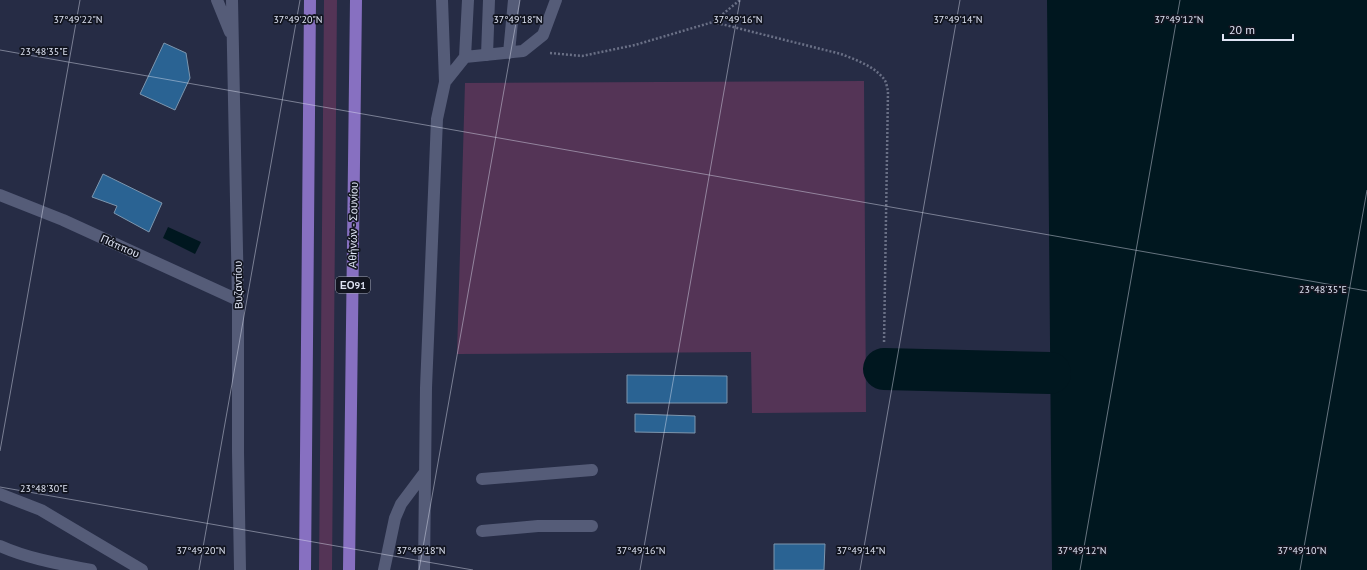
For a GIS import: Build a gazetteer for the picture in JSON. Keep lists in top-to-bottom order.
{
  "streets": {
    "main road": ["Αθήνών - Σουνίου", "ΕΟ91"],
    "street": ["Πάππου", "Βυζαντίου"]
  },
  "crossings": [
    ["Πάππου", "Βυζαντίου"]
  ],
  "scale_bar": "20 m",
  "coordinates": [
    "37°49'22\"N",
    "37°49'20\"N",
    "37°49'18\"N",
    "37°49'16\"N",
    "37°49'14\"N",
    "37°49'12\"N",
    "23°48'35\"E",
    "23°48'30\"E",
    "37°49'10\"N"
  ]
}
